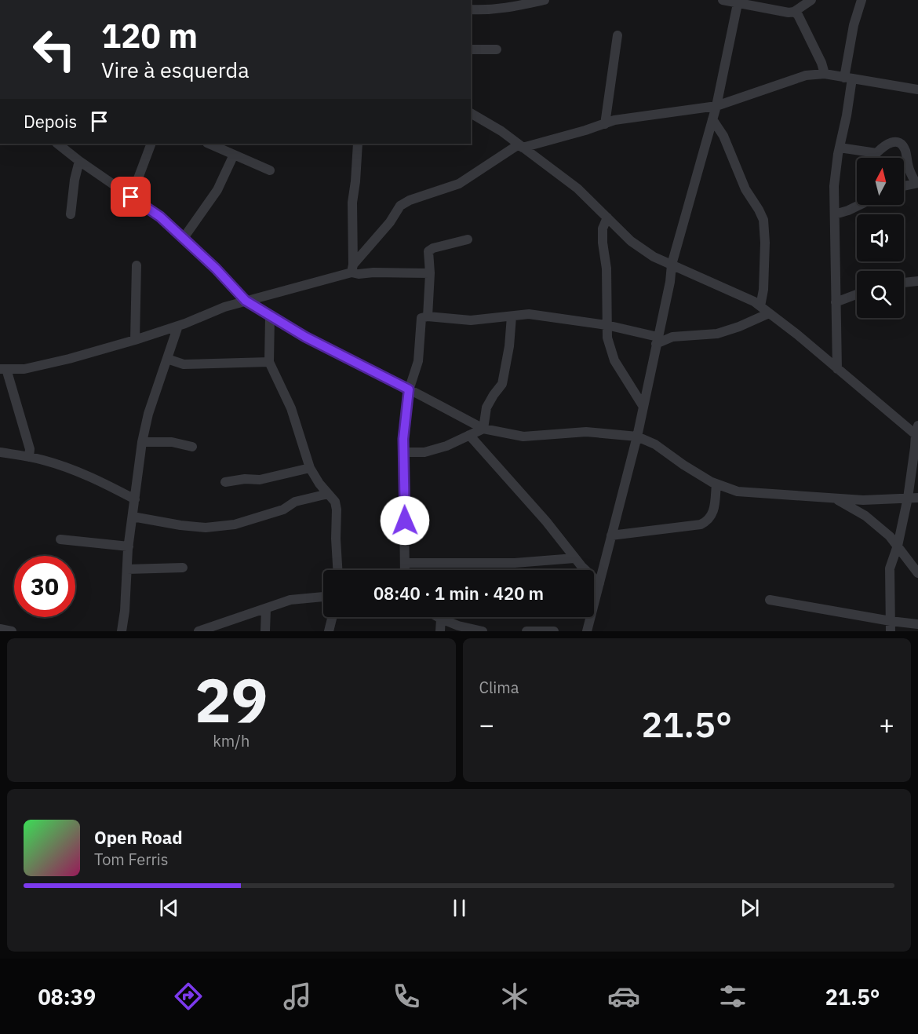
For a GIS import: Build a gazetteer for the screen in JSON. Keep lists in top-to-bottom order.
{
  "north": "top",
  "page": {
    "turn": ["120 m", "Vire à esquerda"],
    "then": "Depois",
    "limit": "30",
    "trip": "08:40 · 1 min · 420 m",
    "tile": [
      ["29", "km/h"],
      "Clima"
    ],
    "heat": ["−", "21.5°", "+"],
    "song": ["Open Road", "Tom Ferris"],
    "tabs": ["08:39", "21.5°"]
  }
}
